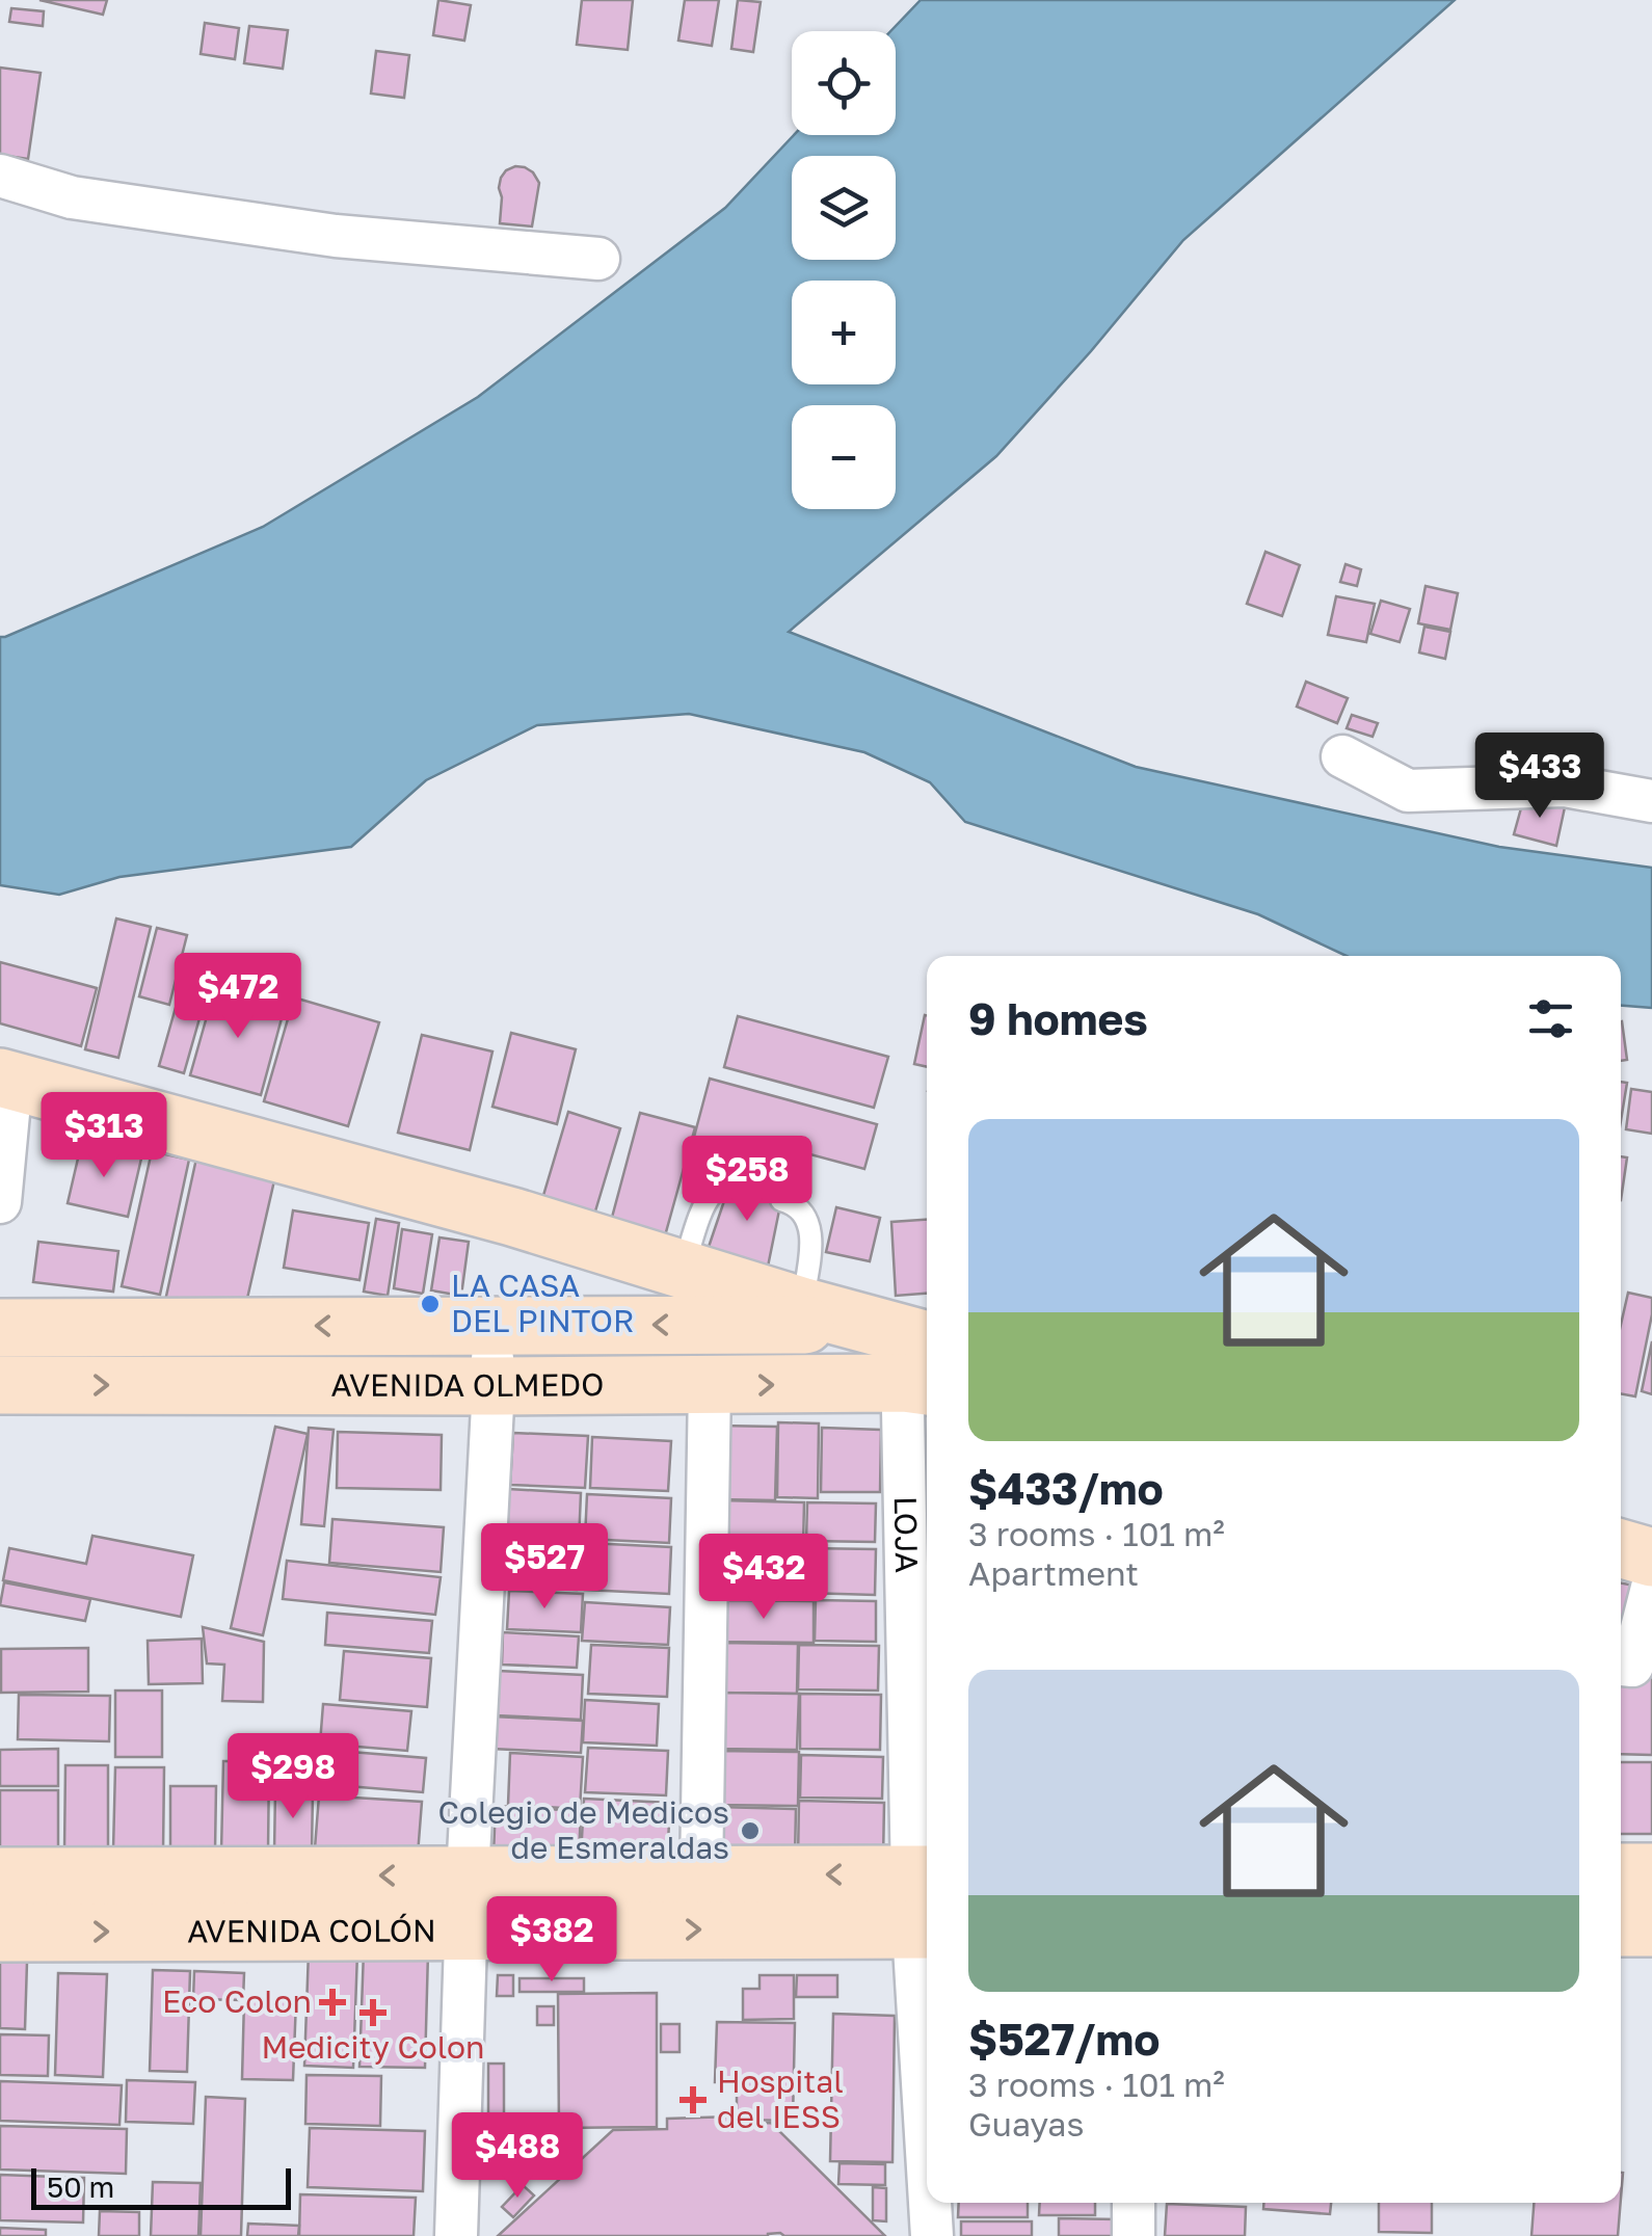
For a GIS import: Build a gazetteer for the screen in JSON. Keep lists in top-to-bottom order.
{
  "streets": {
    "street": ["AVENIDA OLMEDO", "LOJA", "AVENIDA COLÓN"]
  },
  "crossings": [
    ["AVENIDA OLMEDO", "LOJA"],
    ["LOJA", "AVENIDA COLÓN"]
  ],
  "places": {
    "other": ["LA CASA DEL PINTOR", "Colegio de Medicos de Esmeraldas"],
    "health": ["Eco Colon", "Medicity Colon", "Hospital del IESS"]
  },
  "scale_bar": "50 m",
  "page": {
    "map_buttons": ["+", "−"],
    "price": [
      "$433",
      "$472",
      "$313",
      "$258",
      "$527",
      "$432",
      "$298",
      "$382",
      "$488"
    ],
    "heading": "9 homes",
    "list": [
      {
        "name": "$433/mo",
        "note": "3 rooms · 101 m² · Apartment"
      },
      {
        "name": "$527/mo",
        "note": "3 rooms · 101 m² · Guayas"
      }
    ],
    "scale": "50 m"
  }
}
